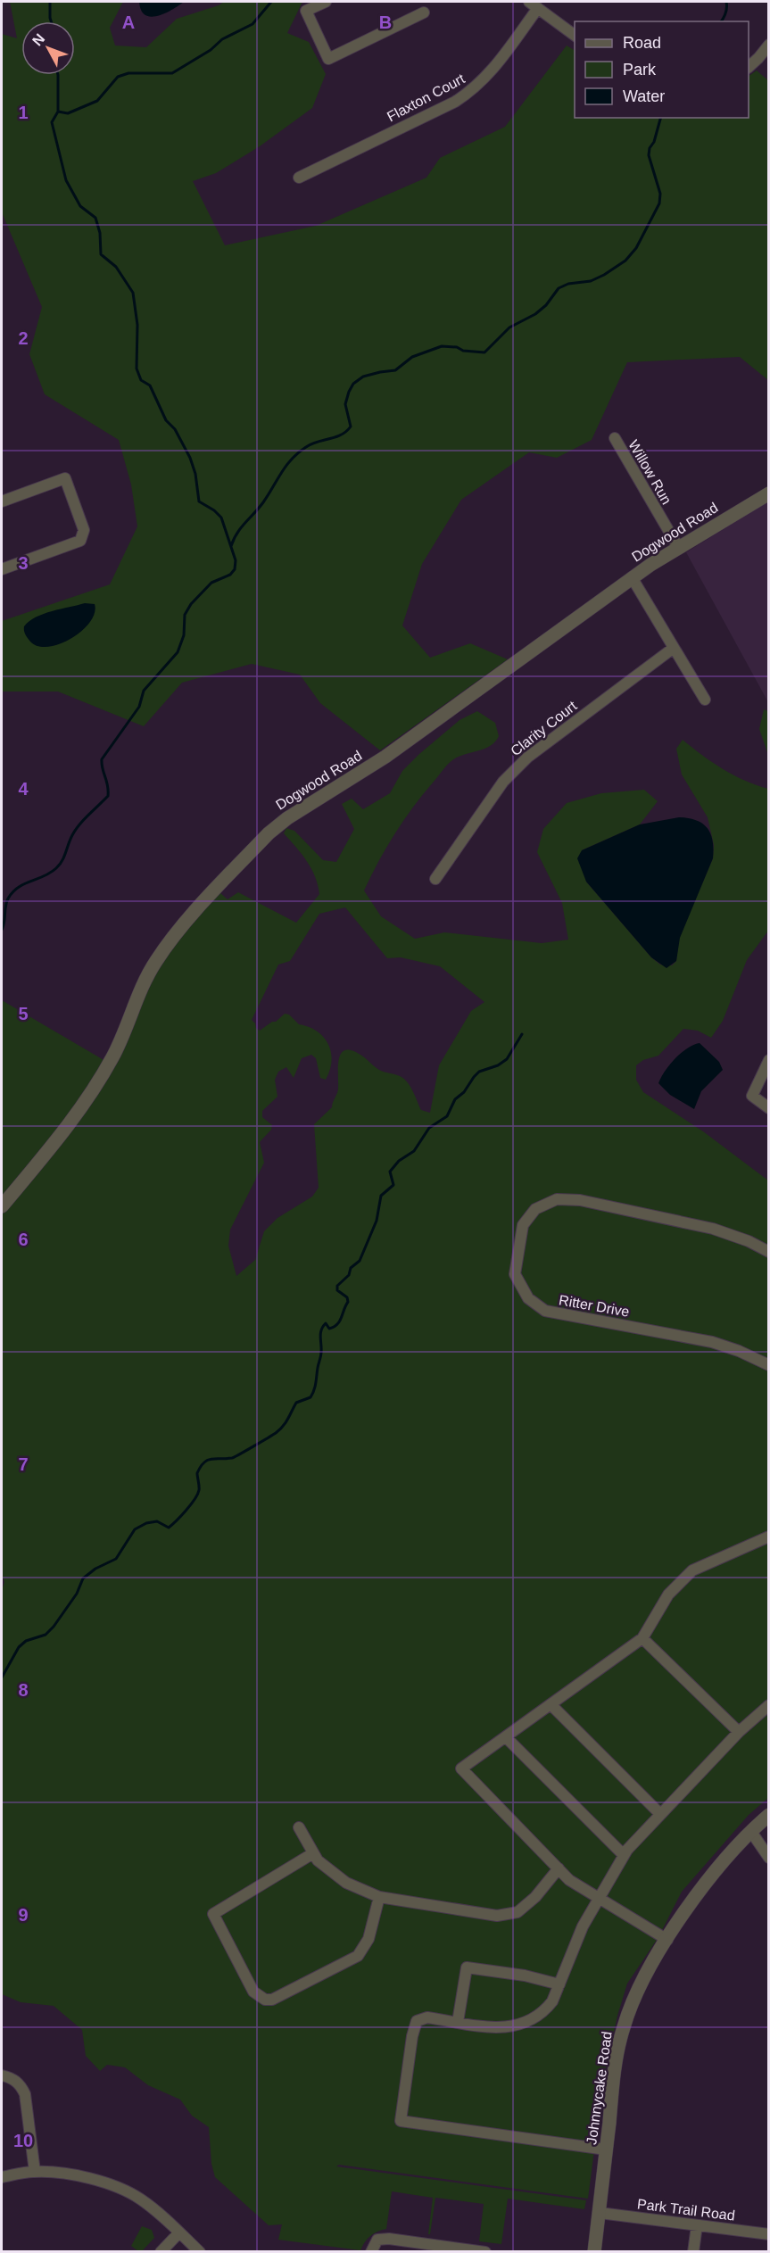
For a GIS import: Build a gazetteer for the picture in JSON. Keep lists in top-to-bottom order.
{
  "streets": {
    "street": [
      "Flaxton Court",
      "Willow Run",
      "Dogwood Road",
      "Clarity Court",
      "Ritter Drive",
      "Johnnycake Road",
      "Park Trail Road"
    ]
  },
  "crossings": [
    ["Willow Run", "Dogwood Road"],
    ["Johnnycake Road", "Park Trail Road"]
  ],
  "legend": ["Road", "Park", "Water"],
  "north": "top left",
  "grid": {
    "columns": ["A", "B"],
    "rows": [
      "1",
      "2",
      "3",
      "4",
      "5",
      "6",
      "7",
      "8",
      "9",
      "10"
    ]
  }
}
